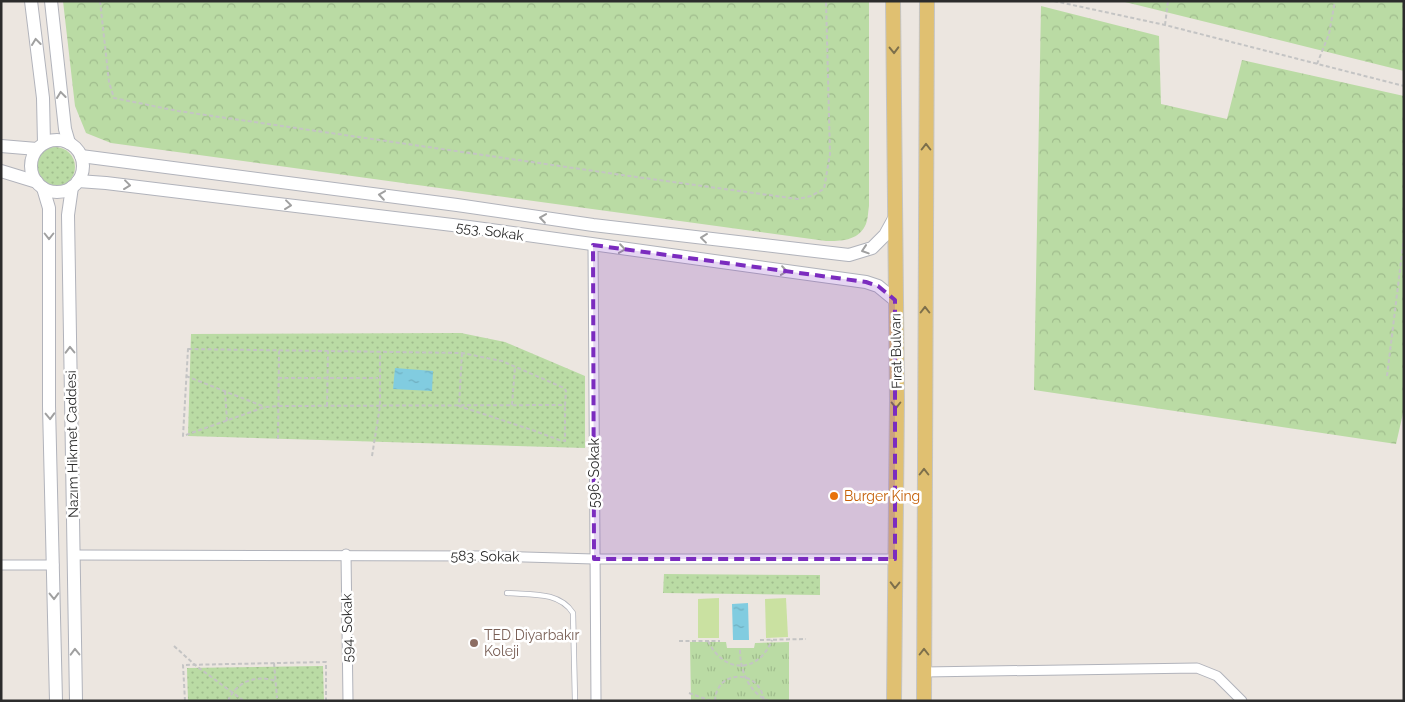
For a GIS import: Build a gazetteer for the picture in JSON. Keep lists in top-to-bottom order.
{
  "streets": {
    "main road": ["553. Sokak", "Fırat Bulvarı", "Nazım Hikmet Caddesi"],
    "street": ["596. Sokak", "583. Sokak", "594. Sokak"]
  },
  "crossings": [
    ["553. Sokak", "Fırat Bulvarı"],
    ["553. Sokak", "Nazım Hikmet Caddesi"],
    ["553. Sokak", "596. Sokak"],
    ["Fırat Bulvarı", "583. Sokak"],
    ["Nazım Hikmet Caddesi", "583. Sokak"],
    ["596. Sokak", "583. Sokak"],
    ["583. Sokak", "594. Sokak"]
  ],
  "places": ["Burger King", "TED Diyarbakır Koleji"]
}
